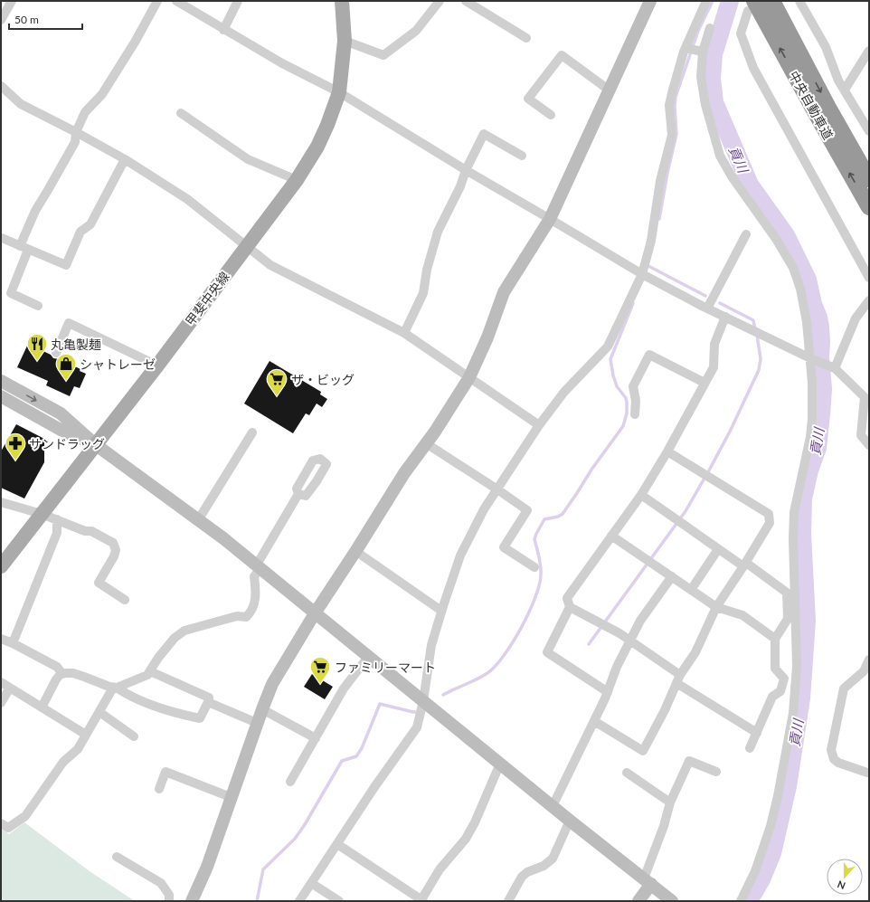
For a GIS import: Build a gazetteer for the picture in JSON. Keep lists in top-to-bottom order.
{
  "streets": {
    "highway": ["中央自動車道"],
    "main road": ["甲斐中央線"]
  },
  "water": ["貢川"],
  "places": {
    "restaurant": ["丸亀製麺"],
    "shop": ["シャトレーゼ"],
    "supermarket": ["ザ・ビッグ", "ファミリーマート"],
    "pharmacy": ["サンドラッグ"]
  },
  "scale_bar": "50 m",
  "north": "bottom"
}
